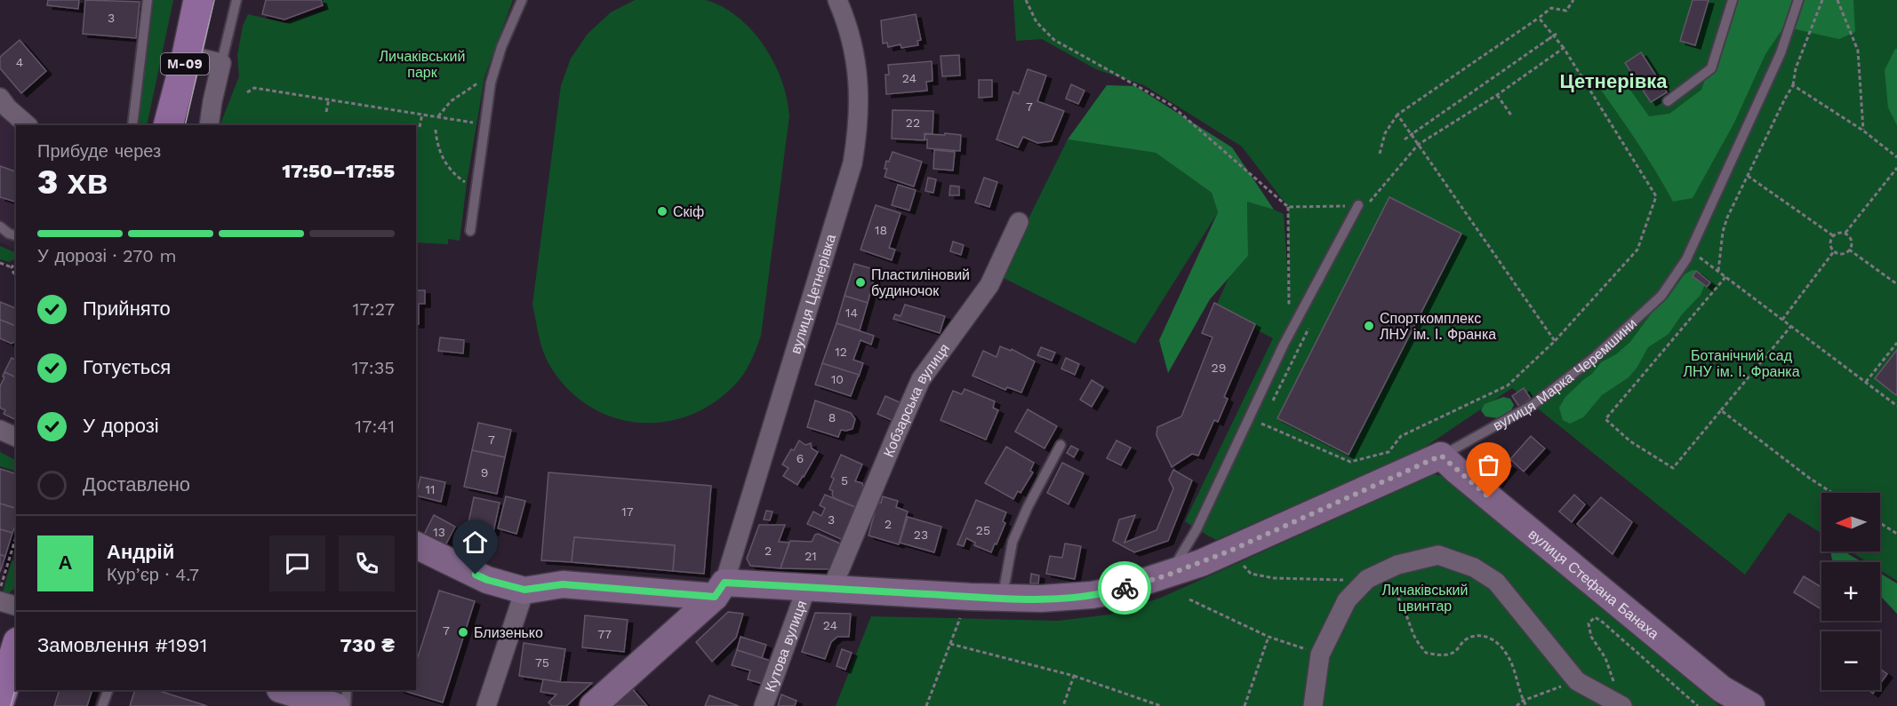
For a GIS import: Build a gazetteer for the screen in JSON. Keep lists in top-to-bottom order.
{
  "streets": {
    "main road": ["М-09"],
    "street": [
      "вулиця Цетнерівка",
      "вулиця Марка Черемшини",
      "Кобзарська вулиця",
      "вулиця Стефана Банаха",
      "Кутова вулиця"
    ]
  },
  "crossings": [
    ["вулиця Цетнерівка", "вулиця Марка Черемшини"],
    ["вулиця Марка Черемшини", "Кобзарська вулиця"],
    ["вулиця Марка Черемшини", "вулиця Стефана Банаха"],
    ["вулиця Марка Черемшини", "Кутова вулиця"],
    ["Кобзарська вулиця", "Кутова вулиця"]
  ],
  "districts": ["Цетнерівка"],
  "parks": ["Личаківський парк", "Ботанічний сад ЛНУ ім. І. Франка", "Личаківський цвинтар"],
  "places": [
    "Скіф",
    "Пластиліновий будиночок",
    "Спорткомплекс ЛНУ ім. І. Франка",
    "Близенько"
  ],
  "house_numbers": [
    "3",
    "4",
    "24",
    "7",
    "22",
    "18",
    "14",
    "12",
    "29",
    "10",
    "8",
    "7",
    "6",
    "9",
    "5",
    "11",
    "17",
    "3",
    "2",
    "25",
    "13",
    "23",
    "2",
    "21",
    "24",
    "7",
    "77",
    "75"
  ],
  "north": "left",
  "page": {
    "heading": ["3 хв", "Прибуде через", "17:50–17:55"],
    "panel": [
      "Андрій",
      "Кур’єр · 4.7",
      "Замовлення #1991",
      "730 ₴"
    ],
    "bar": "У дорозі · 270 m",
    "list": [
      ["Прийнято", "17:27"],
      ["Готується", "17:35"],
      ["У дорозі", "17:41"],
      "Доставлено"
    ],
    "map_buttons": ["+", "−"],
    "round": "А"
  }
}
